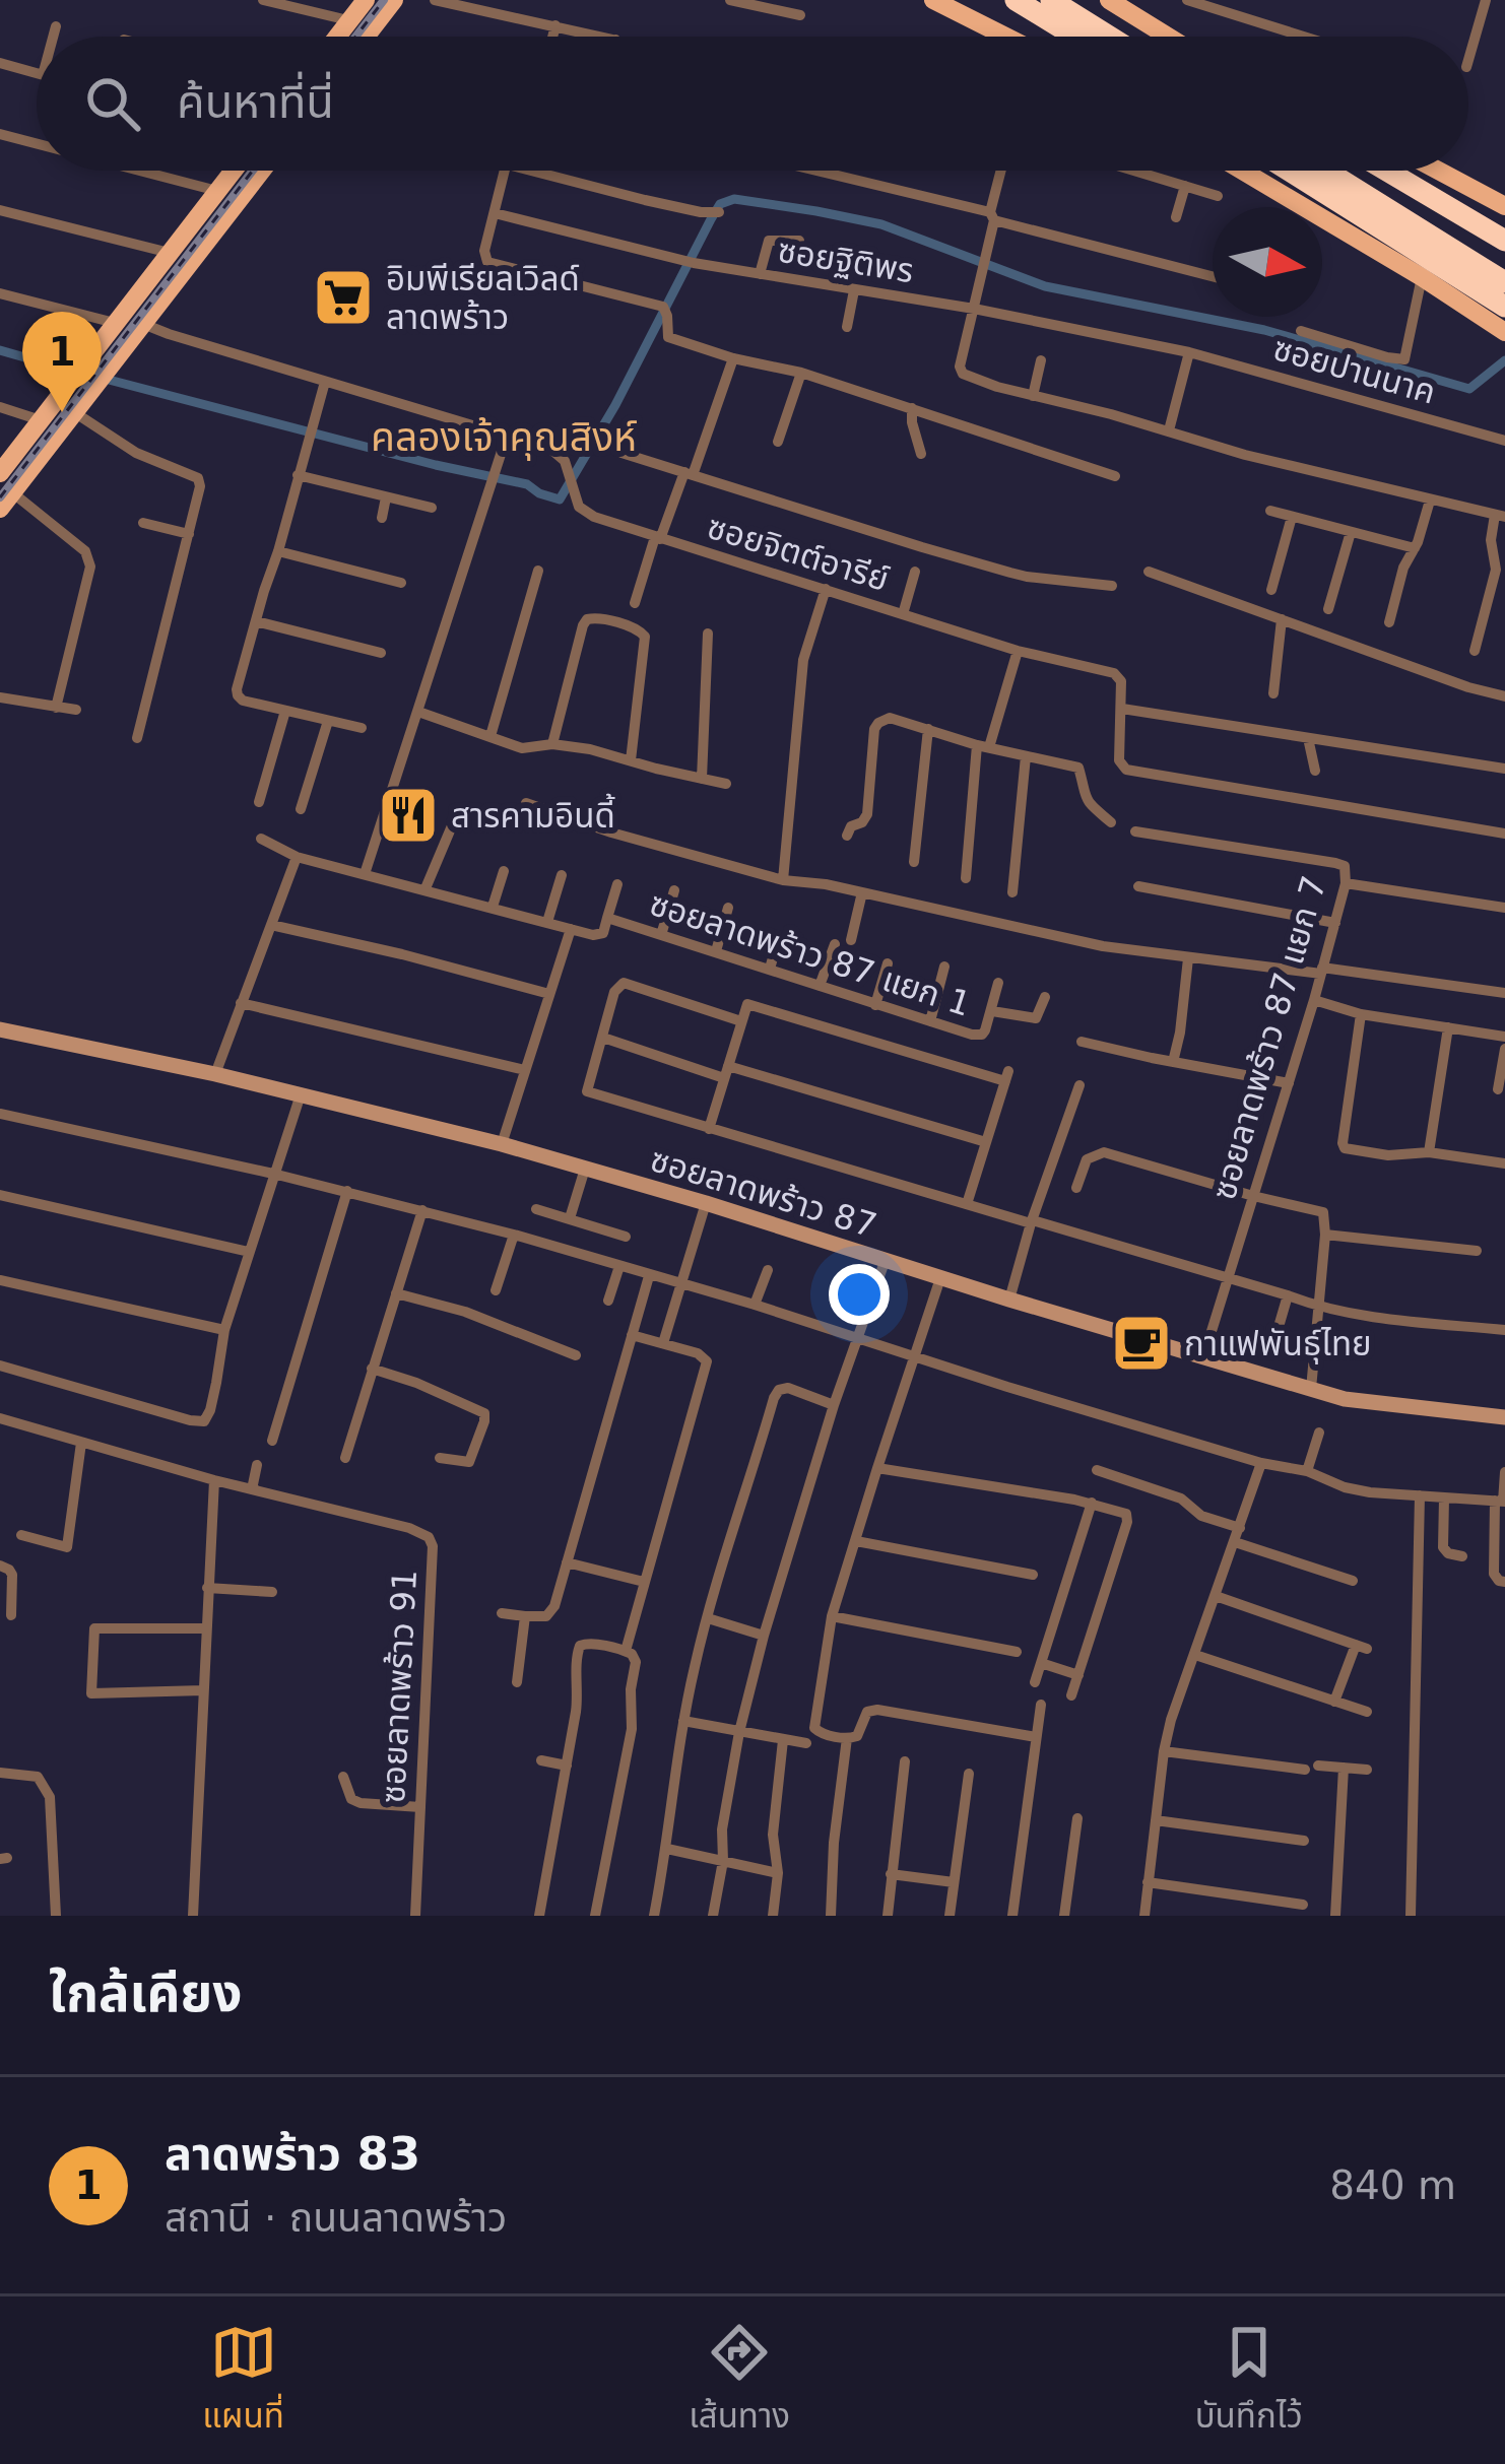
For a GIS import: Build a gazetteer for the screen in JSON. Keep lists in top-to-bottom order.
{
  "streets": {
    "street": [
      "ซอยฐิติพร",
      "ซอยปานนาค",
      "ซอยจิตต์อารีย์",
      "ซอยลาดพร้าว 87 แยก 1",
      "ซอยลาดพร้าว 87 แยก 7",
      "ซอยลาดพร้าว 87",
      "ซอยลาดพร้าว 91"
    ]
  },
  "crossings": [
    ["ซอยฐิติพร", "ซอยปานนาค"],
    ["ซอยลาดพร้าว 87 แยก 7", "ซอยลาดพร้าว 87"]
  ],
  "districts": ["คลองเจ้าคุณสิงห์"],
  "places": {
    "supermarket": ["อิมพีเรียลเวิลด์ ลาดพร้าว"],
    "restaurant": ["สารคามอินดี้"],
    "cafe": ["กาแฟพันธ์ุไทย"]
  },
  "north": "right",
  "page": {
    "search": "ค้นหาที่นี่",
    "pins": "1",
    "heading": "ใกล้เคียง",
    "list": [
      {
        "mark": "1",
        "name": "ลาดพร้าว 83",
        "note": "สถานี · ถนนลาดพร้าว",
        "value": "840 m"
      }
    ],
    "nav": ["แผนที่", "เส้นทาง", "บันทึกไว้"]
  }
}
